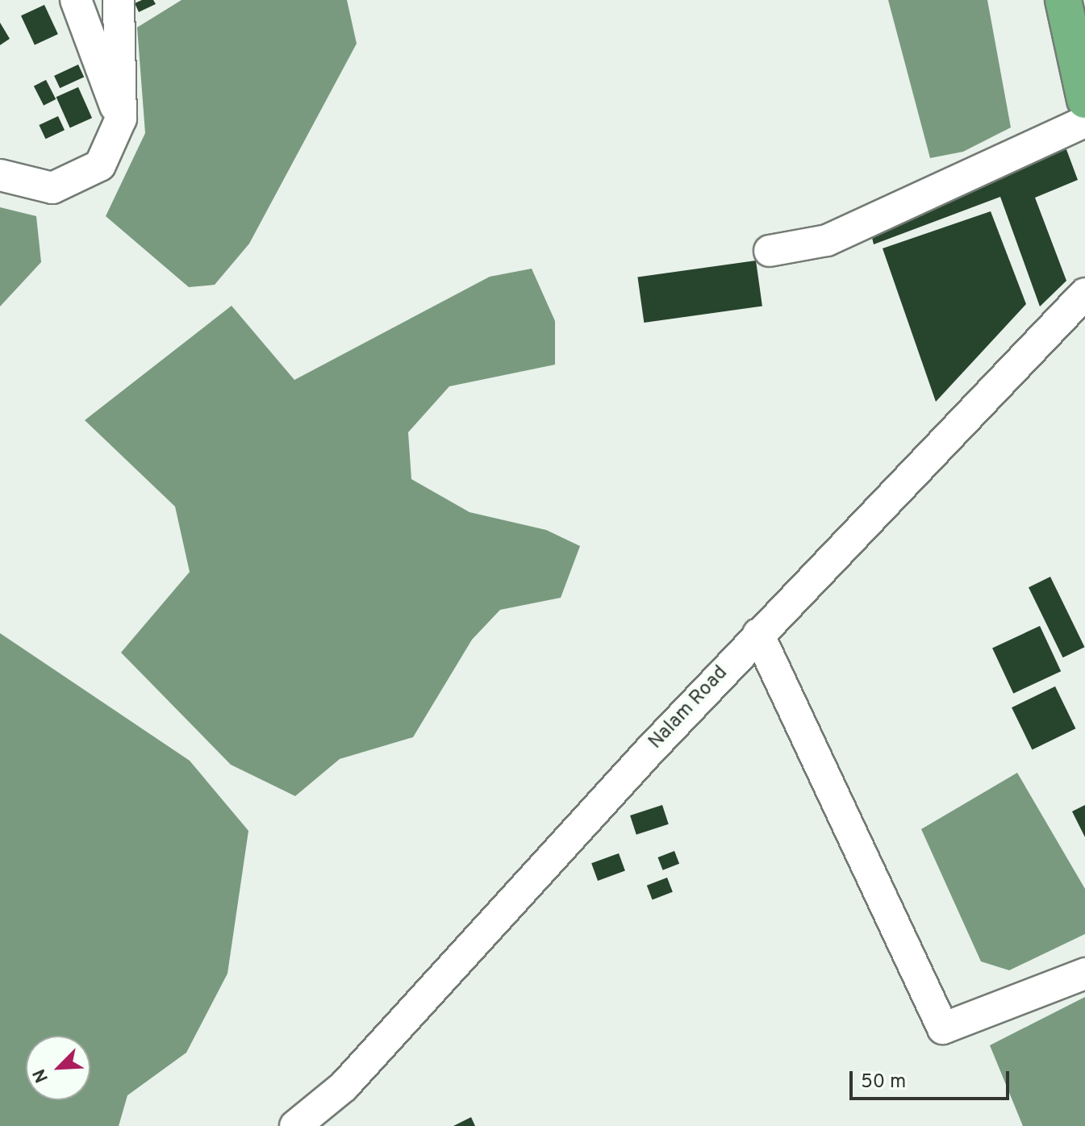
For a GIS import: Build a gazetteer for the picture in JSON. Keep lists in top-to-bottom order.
{
  "streets": {
    "street": ["Nalam Road"]
  },
  "scale_bar": "50 m",
  "north": "bottom left"
}
